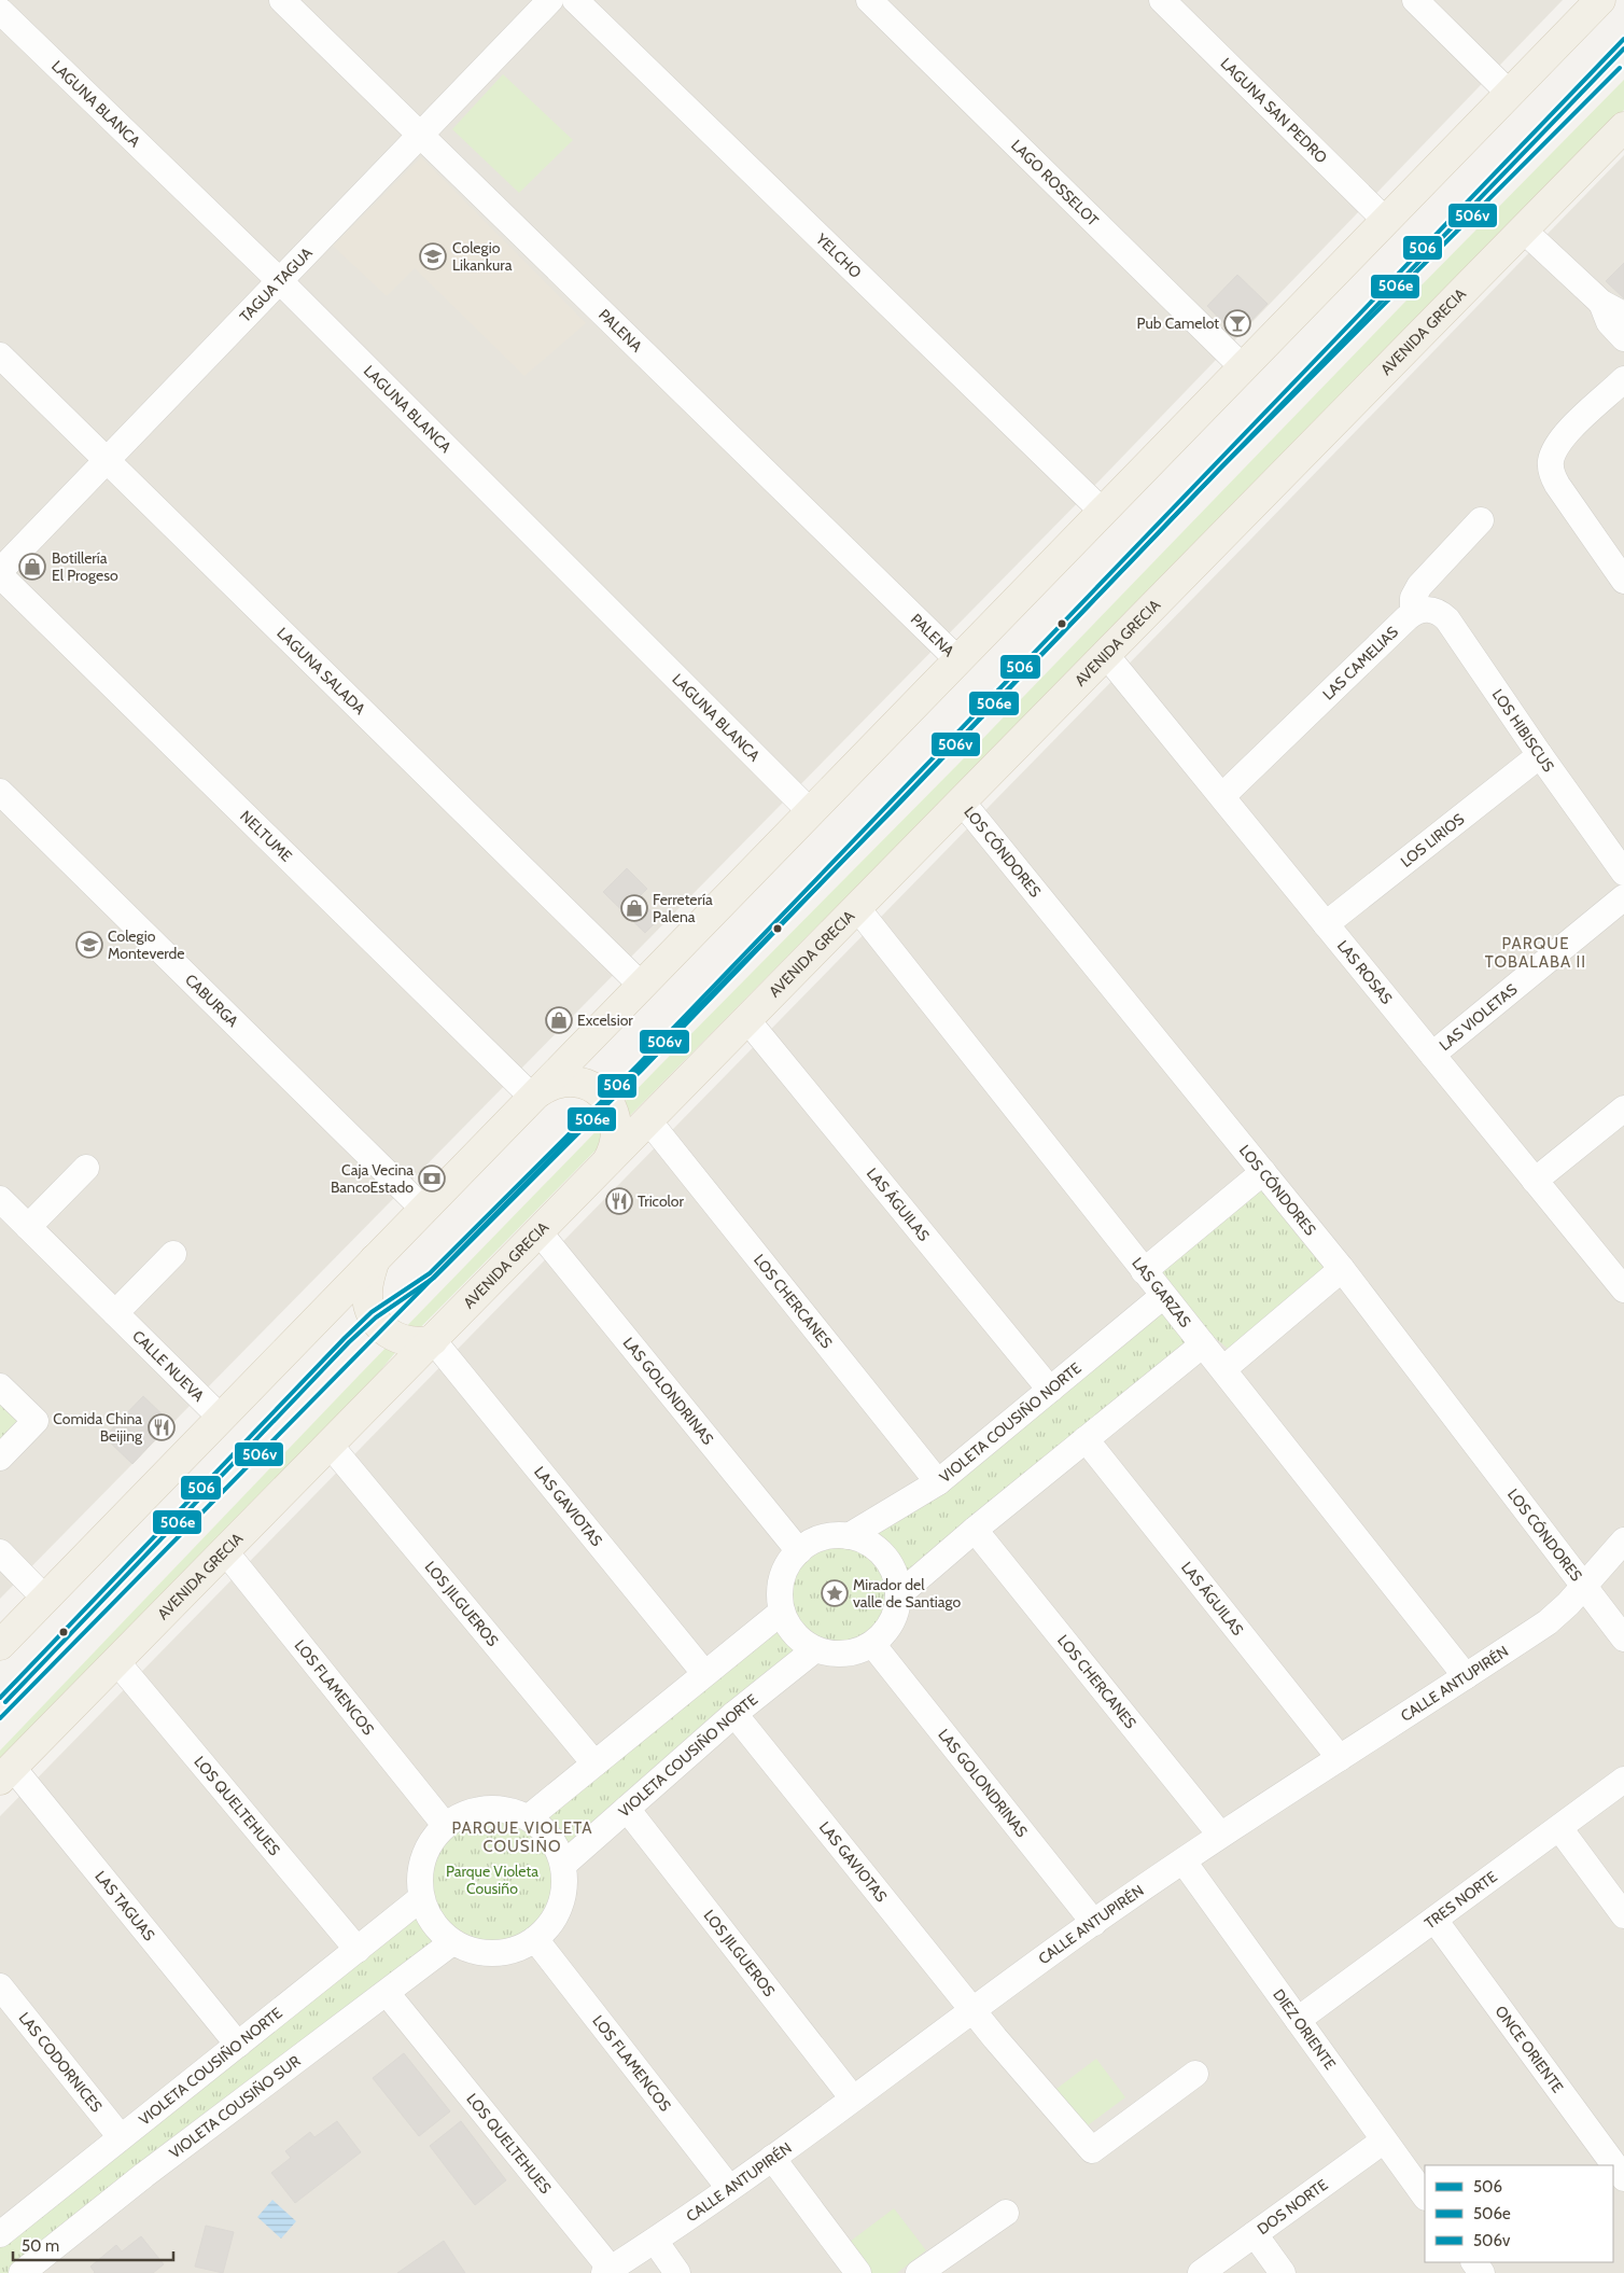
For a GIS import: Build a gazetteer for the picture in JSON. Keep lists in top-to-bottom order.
{
  "streets": {
    "main road": ["AVENIDA GRECIA"],
    "street": [
      "LAGUNA BLANCA",
      "LAGUNA SAN PEDRO",
      "LAGO ROSSELOT",
      "YELCHO",
      "TAGUA TAGUA",
      "PALENA",
      "LAS CAMELIAS",
      "LAGUNA SALADA",
      "LOS HIBISCUS",
      "NELTUME",
      "LOS LIRIOS",
      "LOS CÓNDORES",
      "LAS ROSAS",
      "CABURGA",
      "LAS VIOLETAS",
      "LAS ÁGUILAS",
      "LAS GARZAS",
      "LOS CHERCANES",
      "CALLE NUEVA",
      "LAS GOLONDRINAS",
      "VIOLETA COUSIÑO NORTE",
      "LAS GAVIOTAS",
      "LOS JILGUEROS",
      "CALLE ANTUPIRÉN",
      "LOS FLAMENCOS",
      "LOS QUELTEHUES",
      "TRES NORTE",
      "LAS TAGUAS",
      "DIEZ ORIENTE",
      "ONCE ORIENTE",
      "LAS CODORNICES",
      "VIOLETA COUSIÑO SUR",
      "DOS NORTE"
    ]
  },
  "crossings": [
    ["LAGUNA BLANCA", "TAGUA TAGUA"],
    ["TAGUA TAGUA", "PALENA"],
    ["TAGUA TAGUA", "LAGUNA SALADA"],
    ["AVENIDA GRECIA", "LOS CÓNDORES"],
    ["AVENIDA GRECIA", "LAS ROSAS"],
    ["AVENIDA GRECIA", "LAS ÁGUILAS"],
    ["AVENIDA GRECIA", "LAS GARZAS"],
    ["AVENIDA GRECIA", "LOS CHERCANES"],
    ["AVENIDA GRECIA", "LAS GOLONDRINAS"],
    ["AVENIDA GRECIA", "LAS GAVIOTAS"],
    ["AVENIDA GRECIA", "LOS JILGUEROS"],
    ["AVENIDA GRECIA", "LOS FLAMENCOS"],
    ["AVENIDA GRECIA", "LOS QUELTEHUES"],
    ["AVENIDA GRECIA", "LAS TAGUAS"],
    ["LAS CAMELIAS", "LOS HIBISCUS"],
    ["LAS CAMELIAS", "LAS ROSAS"],
    ["LOS HIBISCUS", "LOS LIRIOS"],
    ["LOS LIRIOS", "LAS ROSAS"],
    ["LOS CÓNDORES", "CALLE ANTUPIRÉN"],
    ["LAS ROSAS", "LAS VIOLETAS"],
    ["LAS ÁGUILAS", "VIOLETA COUSIÑO NORTE"],
    ["LAS ÁGUILAS", "CALLE ANTUPIRÉN"],
    ["LAS GARZAS", "VIOLETA COUSIÑO NORTE"],
    ["LAS GARZAS", "CALLE ANTUPIRÉN"],
    ["LOS CHERCANES", "VIOLETA COUSIÑO NORTE"],
    ["LOS CHERCANES", "CALLE ANTUPIRÉN"],
    ["LAS GOLONDRINAS", "VIOLETA COUSIÑO NORTE"],
    ["LAS GOLONDRINAS", "CALLE ANTUPIRÉN"],
    ["VIOLETA COUSIÑO NORTE", "LAS GAVIOTAS"],
    ["VIOLETA COUSIÑO NORTE", "LOS JILGUEROS"],
    ["VIOLETA COUSIÑO NORTE", "LOS FLAMENCOS"],
    ["VIOLETA COUSIÑO NORTE", "LOS QUELTEHUES"],
    ["VIOLETA COUSIÑO NORTE", "LAS TAGUAS"],
    ["VIOLETA COUSIÑO NORTE", "LAS CODORNICES"],
    ["VIOLETA COUSIÑO NORTE", "VIOLETA COUSIÑO SUR"],
    ["LAS GAVIOTAS", "CALLE ANTUPIRÉN"],
    ["LOS JILGUEROS", "CALLE ANTUPIRÉN"],
    ["CALLE ANTUPIRÉN", "LOS FLAMENCOS"],
    ["CALLE ANTUPIRÉN", "LOS QUELTEHUES"],
    ["CALLE ANTUPIRÉN", "DIEZ ORIENTE"],
    ["LOS FLAMENCOS", "VIOLETA COUSIÑO SUR"],
    ["LOS QUELTEHUES", "VIOLETA COUSIÑO SUR"],
    ["TRES NORTE", "DIEZ ORIENTE"],
    ["TRES NORTE", "ONCE ORIENTE"],
    ["DIEZ ORIENTE", "DOS NORTE"]
  ],
  "districts": ["PARQUE TOBALABA II", "PARQUE VIOLETA COUSIÑO"],
  "parks": ["Parque Violeta Cousiño"],
  "places": {
    "school or university": ["Colegio Likankura", "Colegio Monteverde"],
    "bar": ["Pub Camelot"],
    "shop": ["Botillería El Progeso", "Ferretería Palena", "Excelsior"],
    "bank": ["Caja Vecina BancoEstado"],
    "restaurant": ["Tricolor", "Comida China Beijing"],
    "place": ["Mirador del valle de Santiago"]
  },
  "lines": ["transit line 506", "transit line 506e", "transit line 506v"],
  "legend": ["506", "506e", "506v"],
  "scale_bar": "50 m"
}
